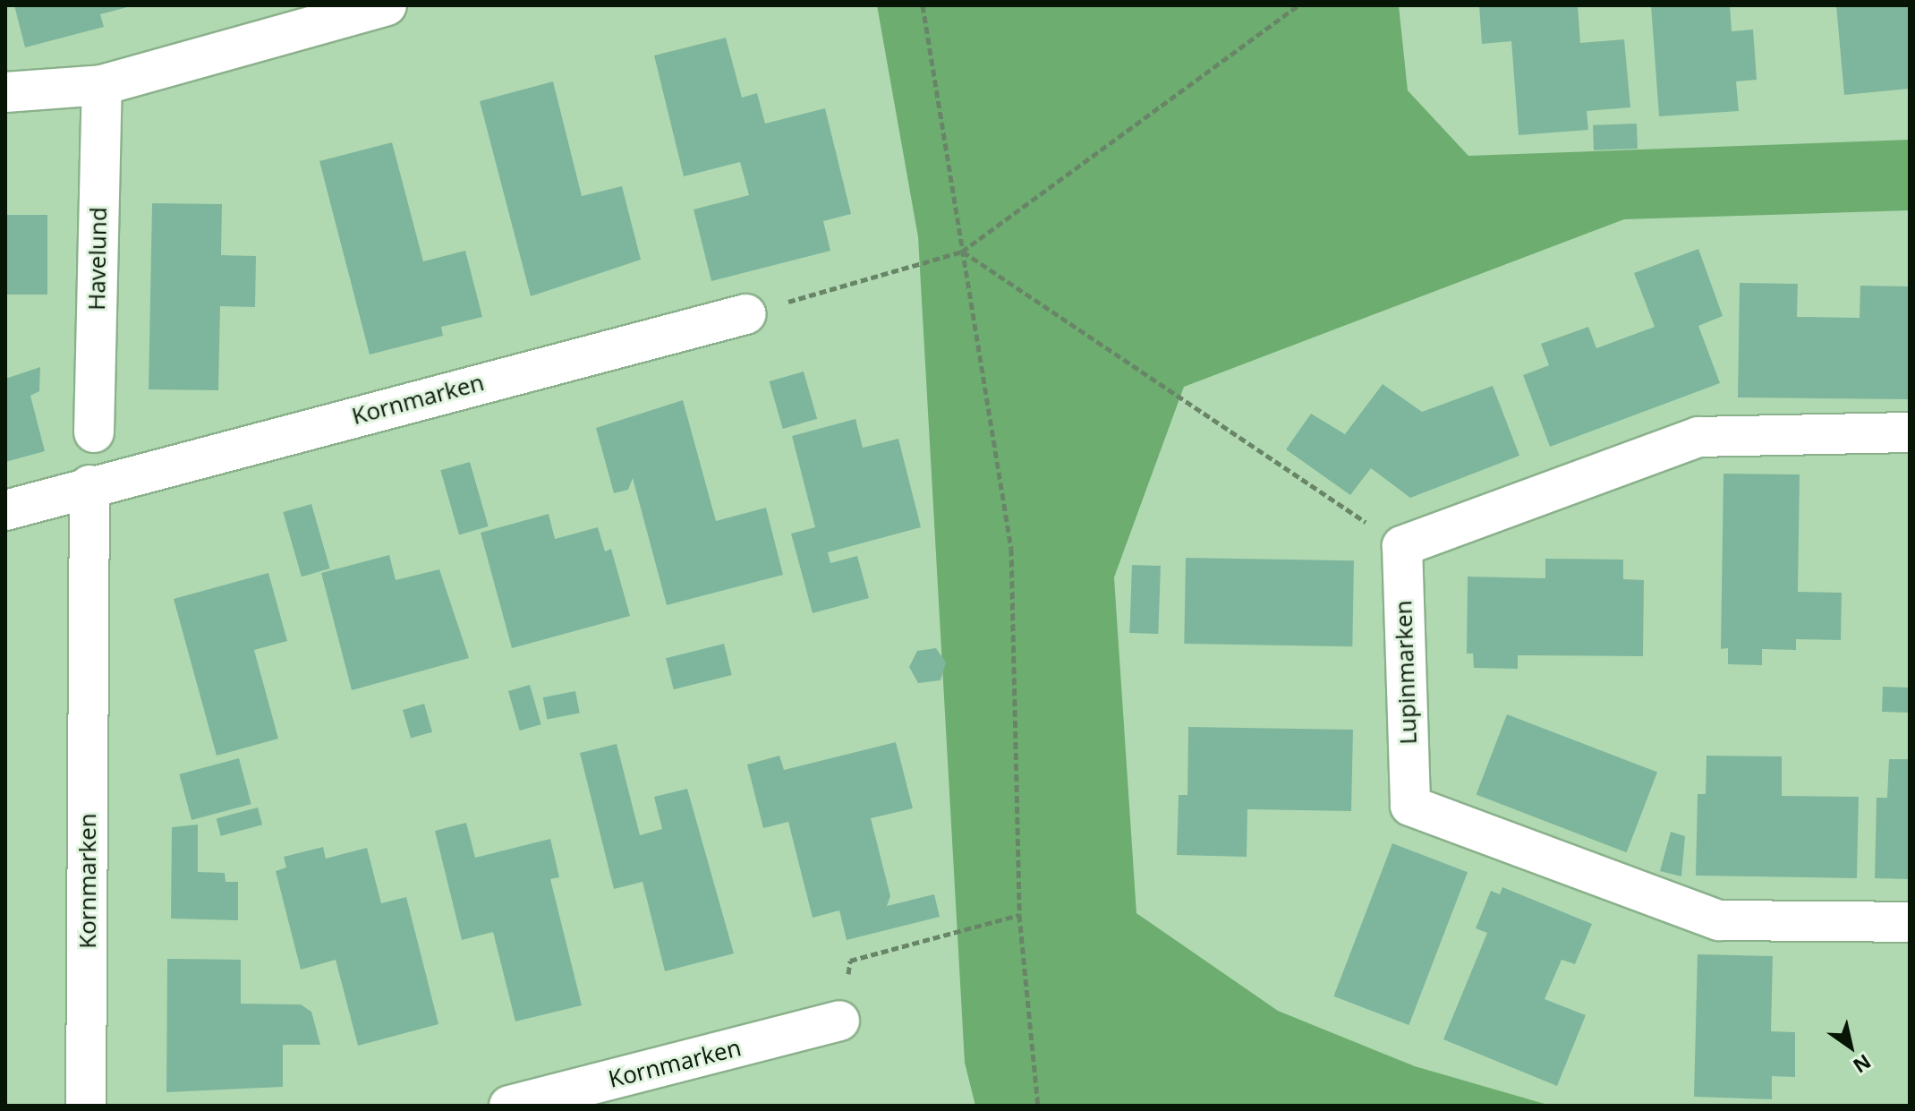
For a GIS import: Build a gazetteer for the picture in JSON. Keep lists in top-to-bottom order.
{
  "streets": {
    "street": ["Havelund", "Kornmarken", "Lupinmarken"]
  },
  "north": "bottom right"
}
